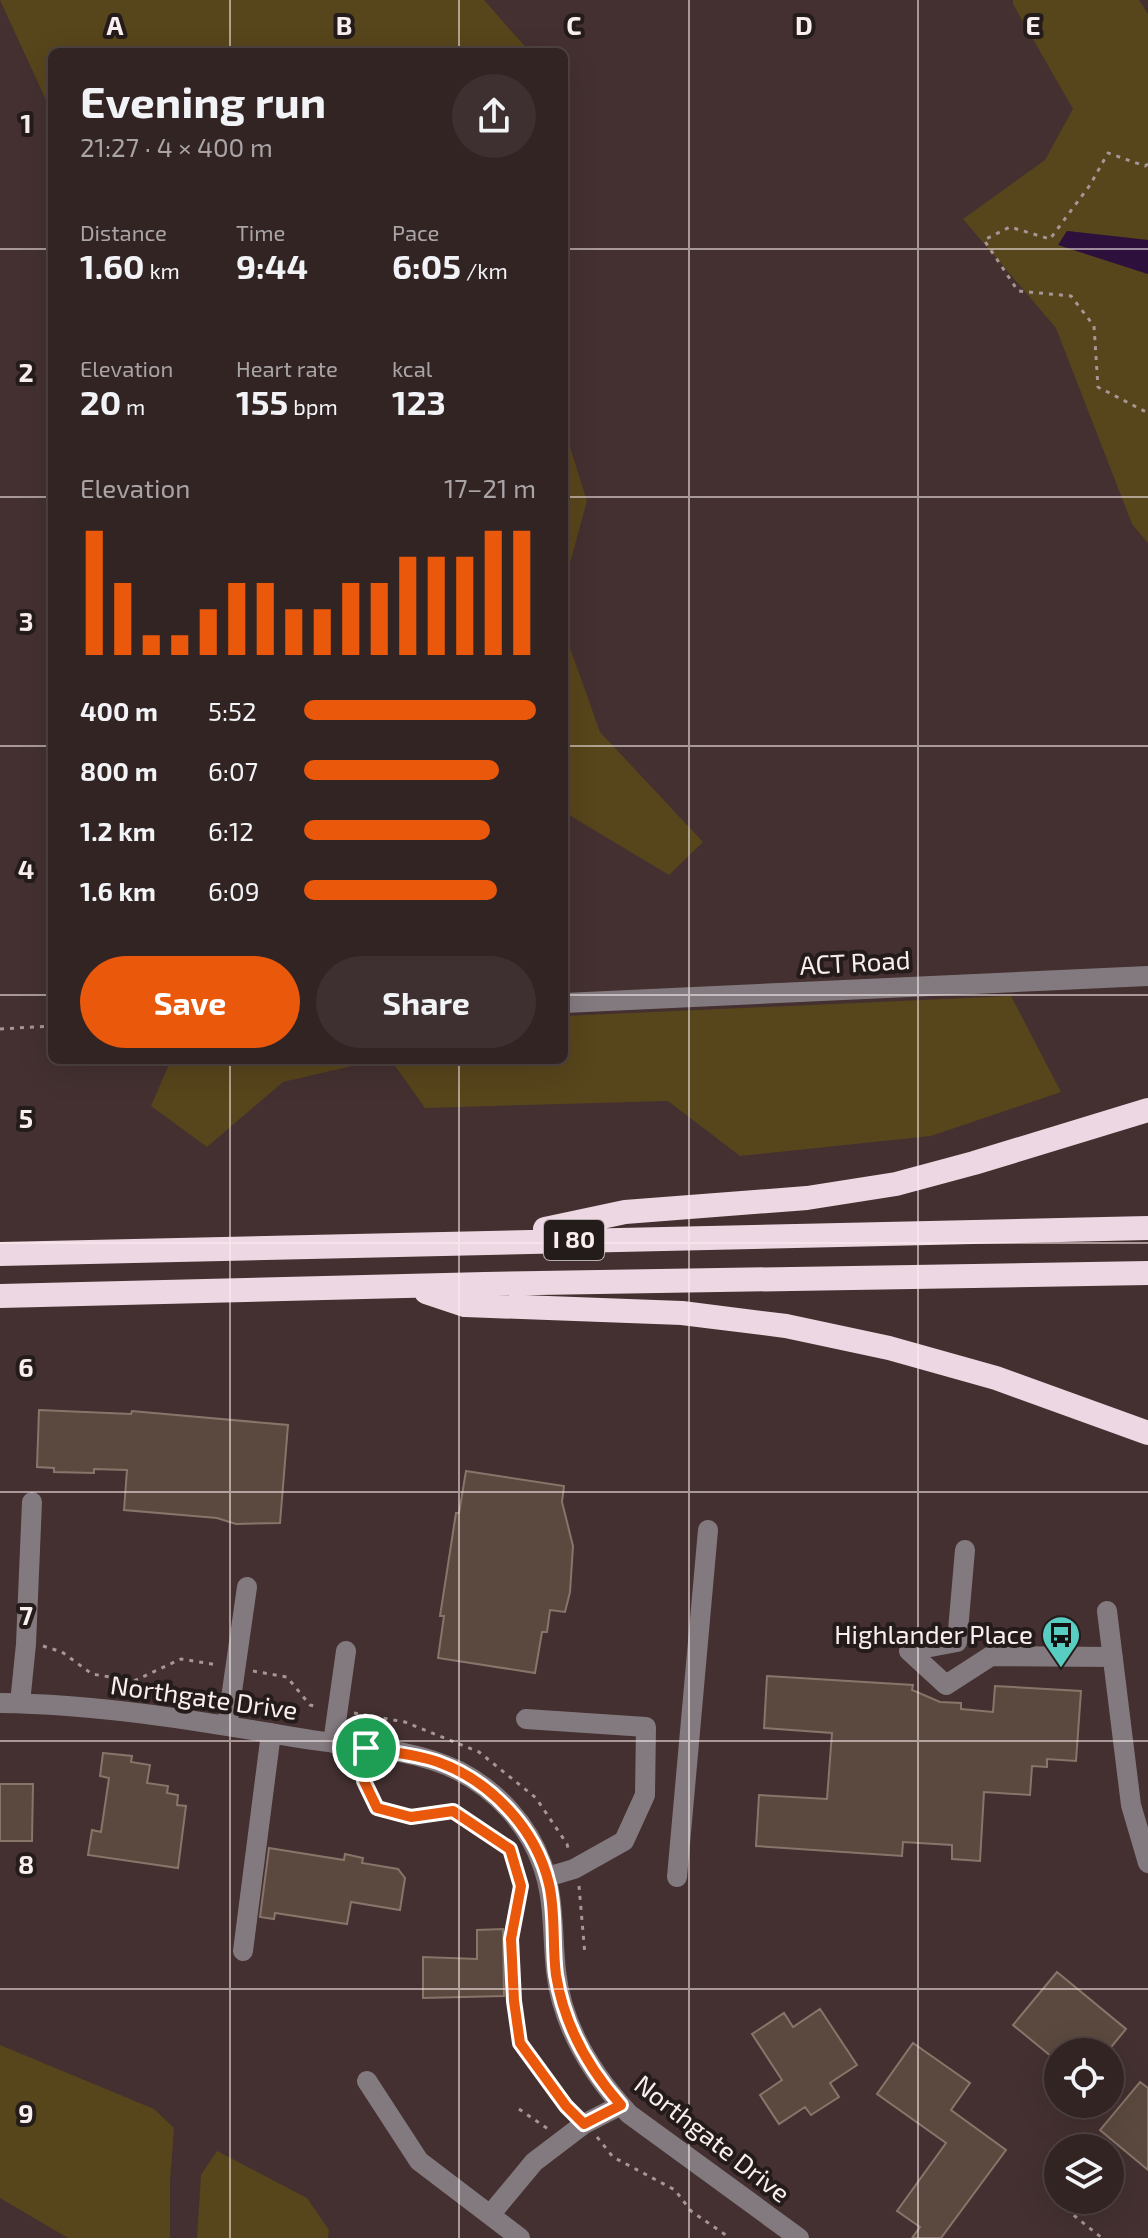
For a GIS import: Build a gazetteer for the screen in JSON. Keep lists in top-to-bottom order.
{
  "streets": {
    "highway": ["I 80"],
    "street": ["ACT Road", "Northgate Drive"]
  },
  "places": {
    "bus stop": ["Highlander Place"]
  },
  "page": {
    "heading": ["Evening run", "21:27 · 4 × 400 m"],
    "stats": [
      ["Distance", "1.60 km"],
      ["Time", "9:44"],
      ["Pace", "6:05 /km"],
      ["Elevation", "20 m"],
      ["Heart rate", "155 bpm"],
      ["kcal", "123"]
    ],
    "chart": ["Elevation", "17–21 m"],
    "list": [
      {
        "name": "400 m",
        "note": "5:52"
      },
      {
        "name": "800 m",
        "note": "6:07"
      },
      {
        "name": "1.2 km",
        "note": "6:12"
      },
      {
        "name": "1.6 km",
        "note": "6:09"
      }
    ],
    "buttons": ["Save", "Share"]
  },
  "grid": {
    "columns": [
      "A",
      "B",
      "C",
      "D",
      "E"
    ],
    "rows": [
      "1",
      "2",
      "3",
      "4",
      "5",
      "6",
      "7",
      "8",
      "9"
    ]
  }
}
